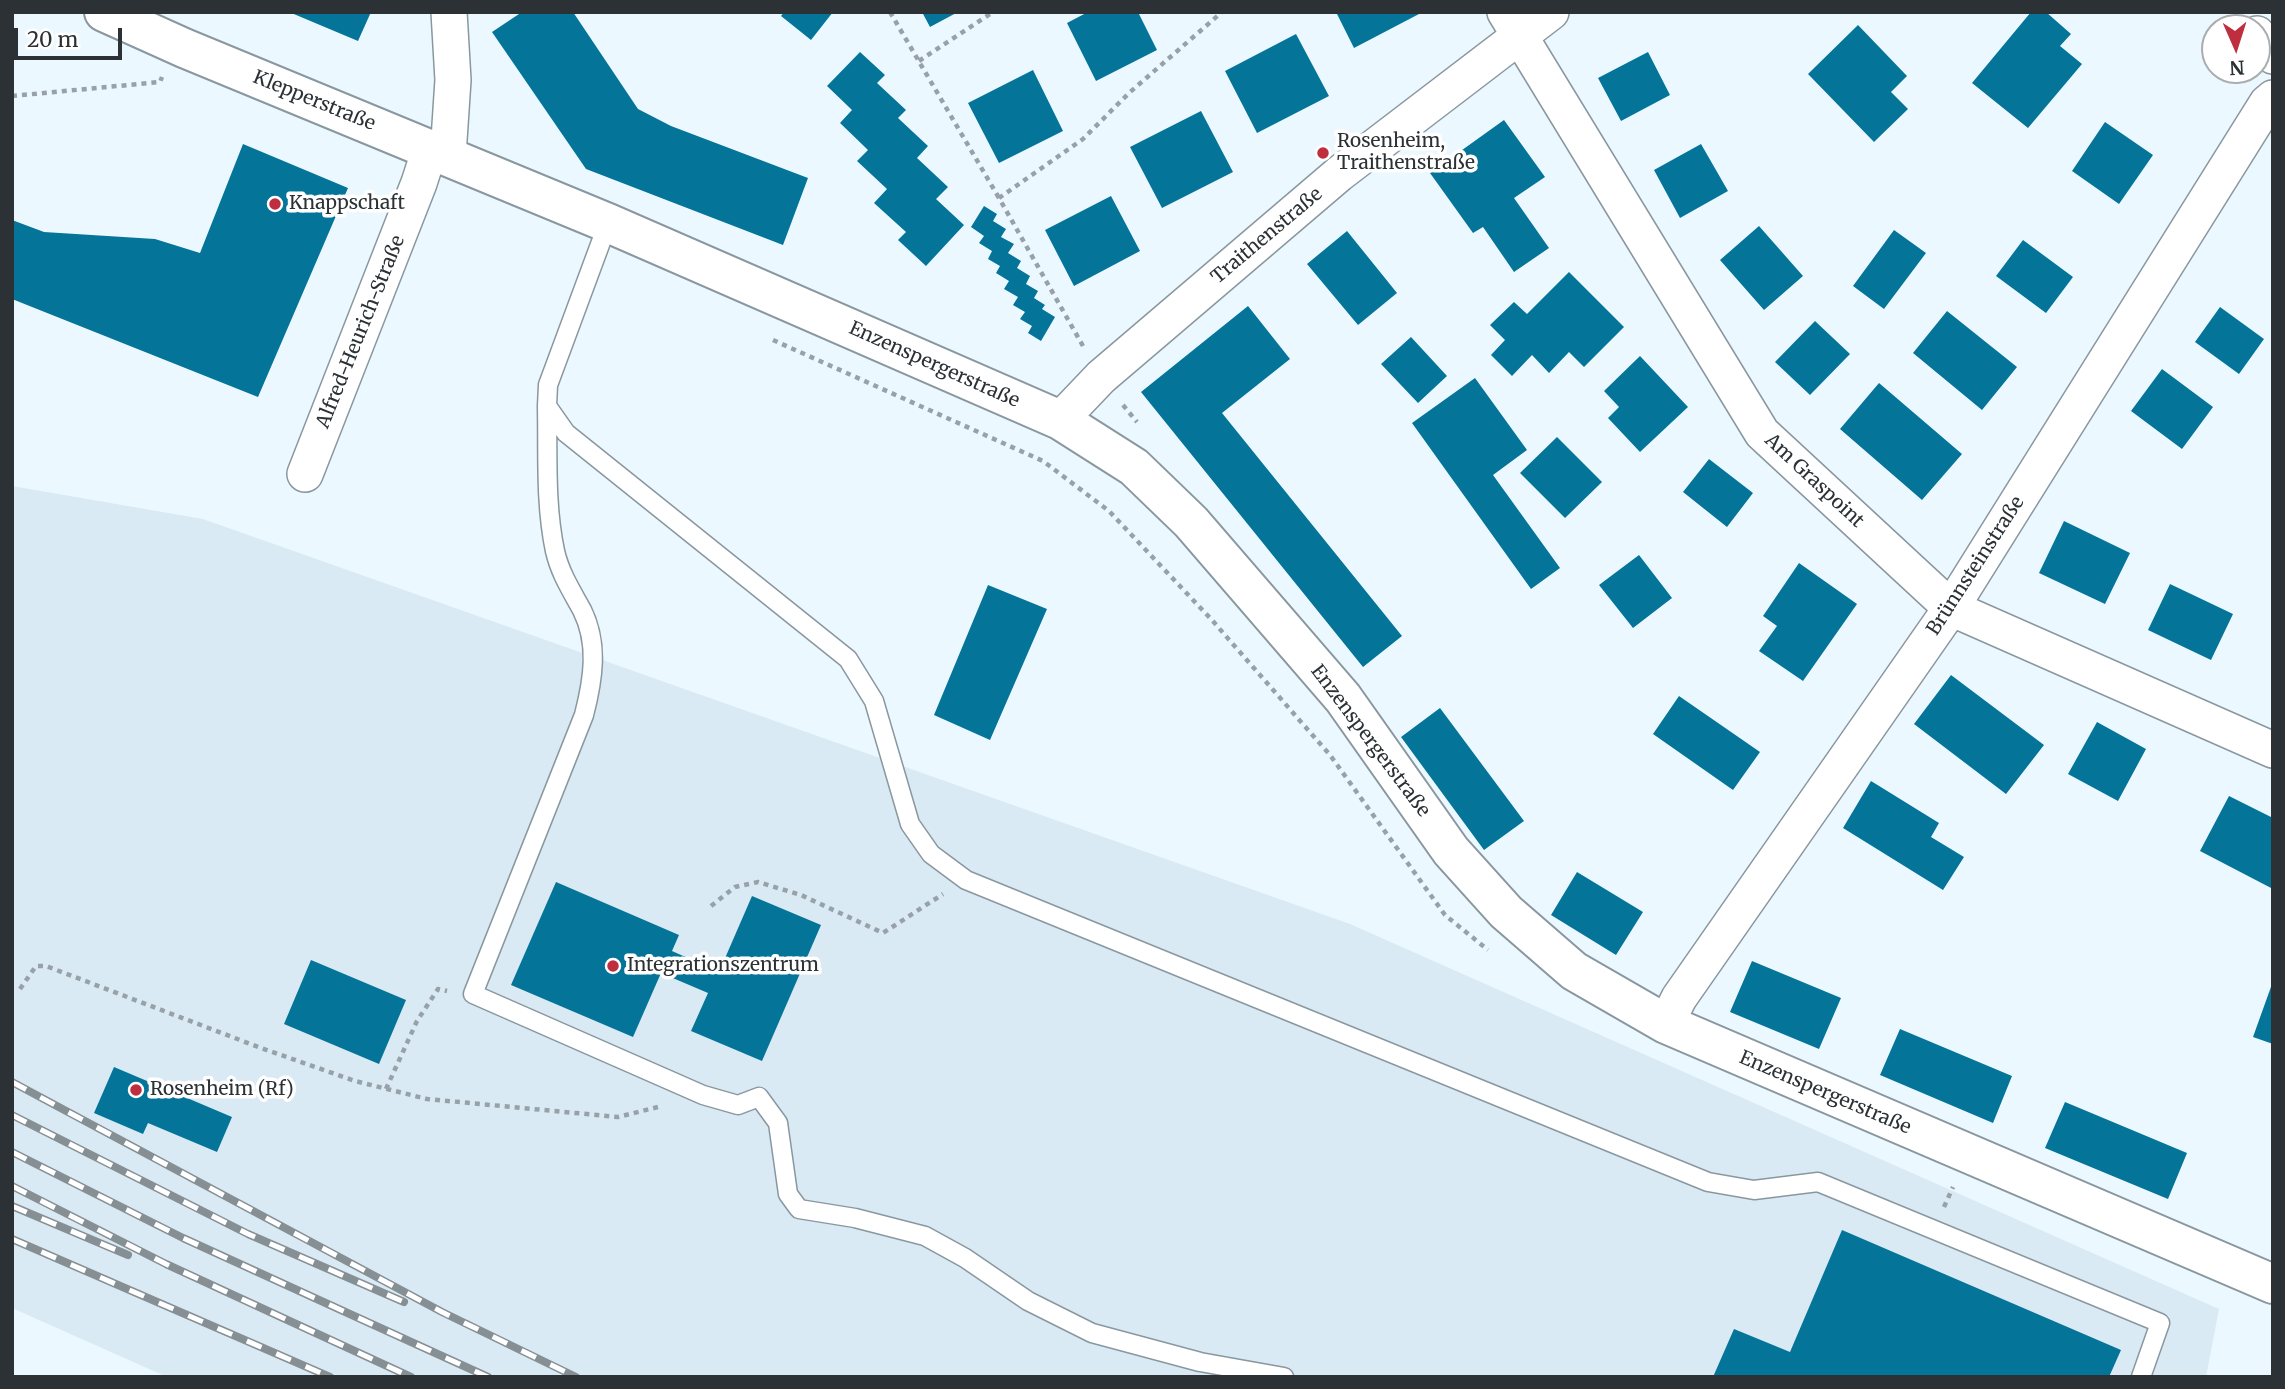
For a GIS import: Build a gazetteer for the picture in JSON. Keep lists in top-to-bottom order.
{
  "streets": {
    "street": [
      "Klepperstraße",
      "Traithenstraße",
      "Alfred-Heurich-Straße",
      "Enzenspergerstraße",
      "Am Graspoint",
      "Brünnsteinstraße"
    ]
  },
  "crossings": [
    ["Klepperstraße", "Alfred-Heurich-Straße"],
    ["Klepperstraße", "Enzenspergerstraße"],
    ["Traithenstraße", "Enzenspergerstraße"],
    ["Traithenstraße", "Am Graspoint"],
    ["Alfred-Heurich-Straße", "Enzenspergerstraße"],
    ["Enzenspergerstraße", "Brünnsteinstraße"],
    ["Am Graspoint", "Brünnsteinstraße"]
  ],
  "places": [
    "Rosenheim, Traithenstraße",
    "Knappschaft",
    "Integrationszentrum",
    "Rosenheim (Rf)"
  ],
  "scale_bar": "20 m",
  "north": "bottom"
}
